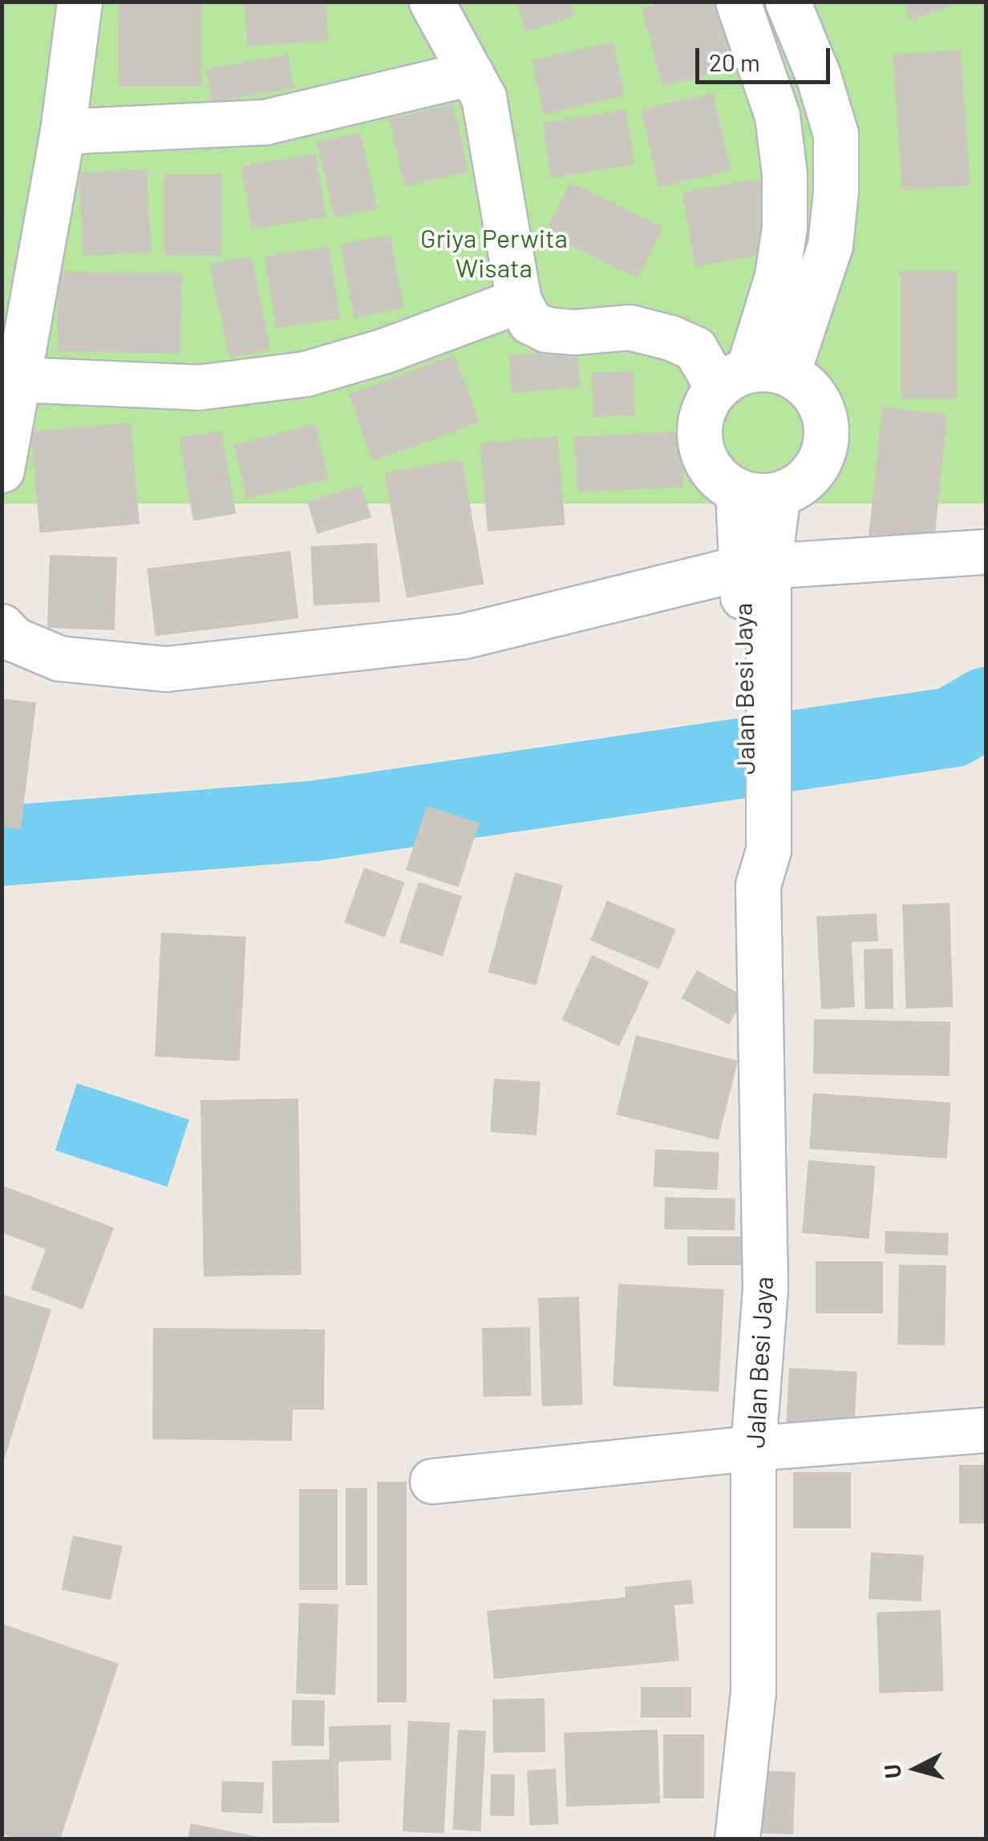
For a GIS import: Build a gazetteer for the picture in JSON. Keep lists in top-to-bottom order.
{
  "streets": {
    "street": ["Jalan Besi Jaya"]
  },
  "parks": ["Griya Perwita Wisata"],
  "scale_bar": "20 m",
  "north": "left"
}
